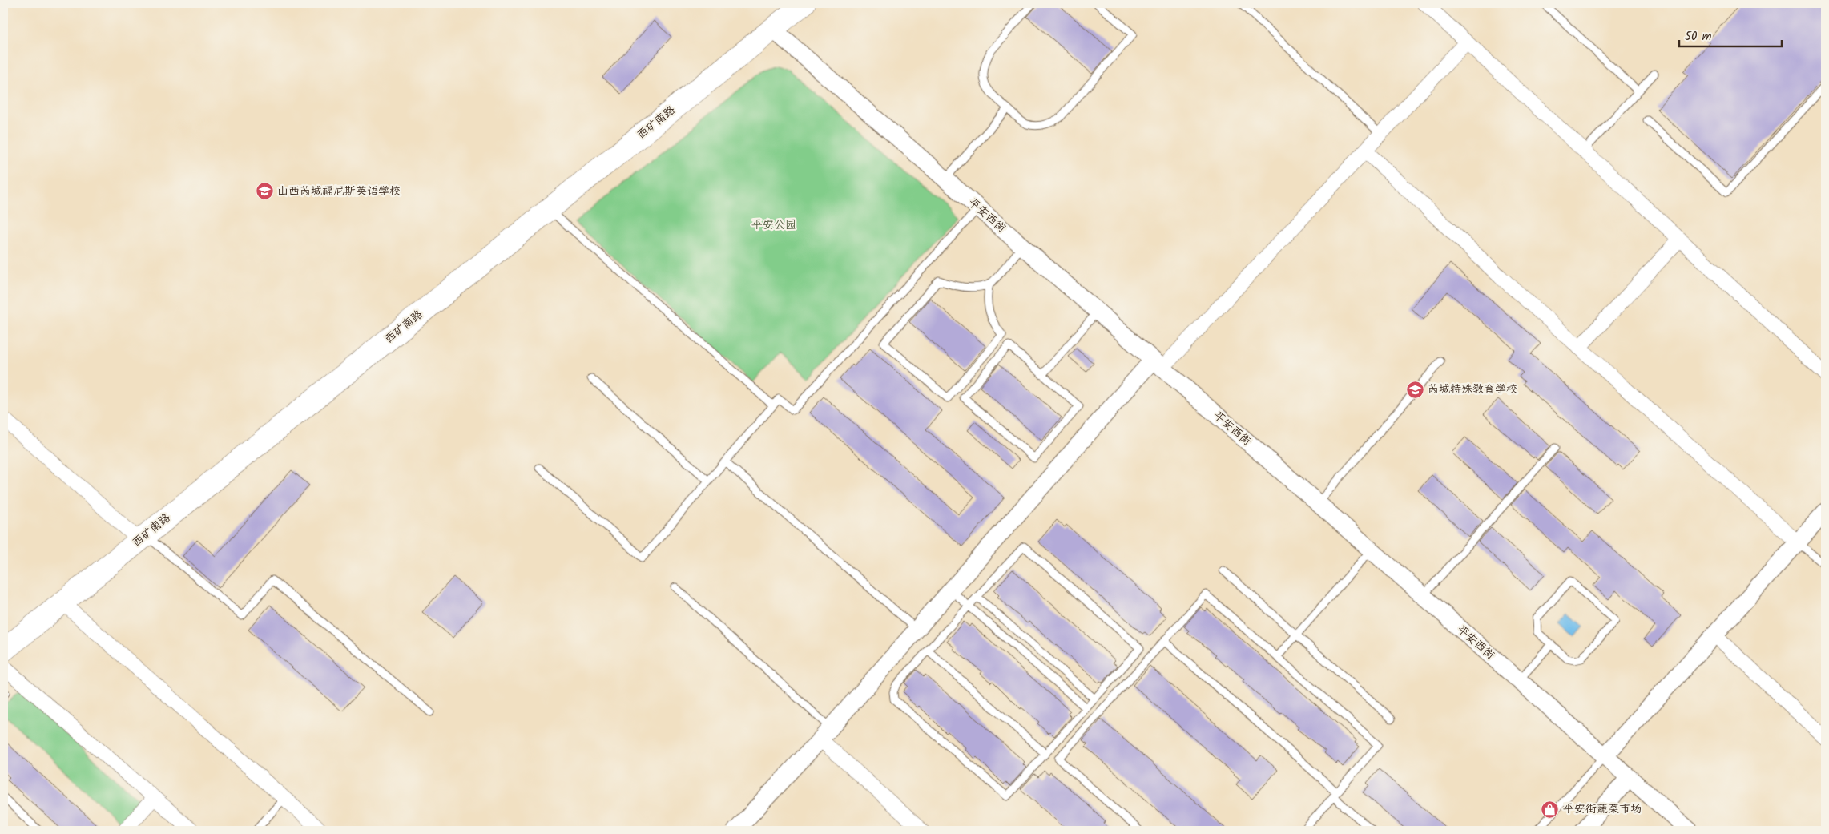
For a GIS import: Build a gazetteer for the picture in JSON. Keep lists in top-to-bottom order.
{
  "streets": {
    "main road": ["西矿南路"],
    "street": ["平安西街"]
  },
  "crossings": [
    ["西矿南路", "平安西街"]
  ],
  "parks": ["平安公园"],
  "places": {
    "school or university": ["山西芮城福尼斯英语学校", "芮城特殊教育学校"],
    "shop": ["平安街蔬菜市场"]
  },
  "scale_bar": "50 m"
}
